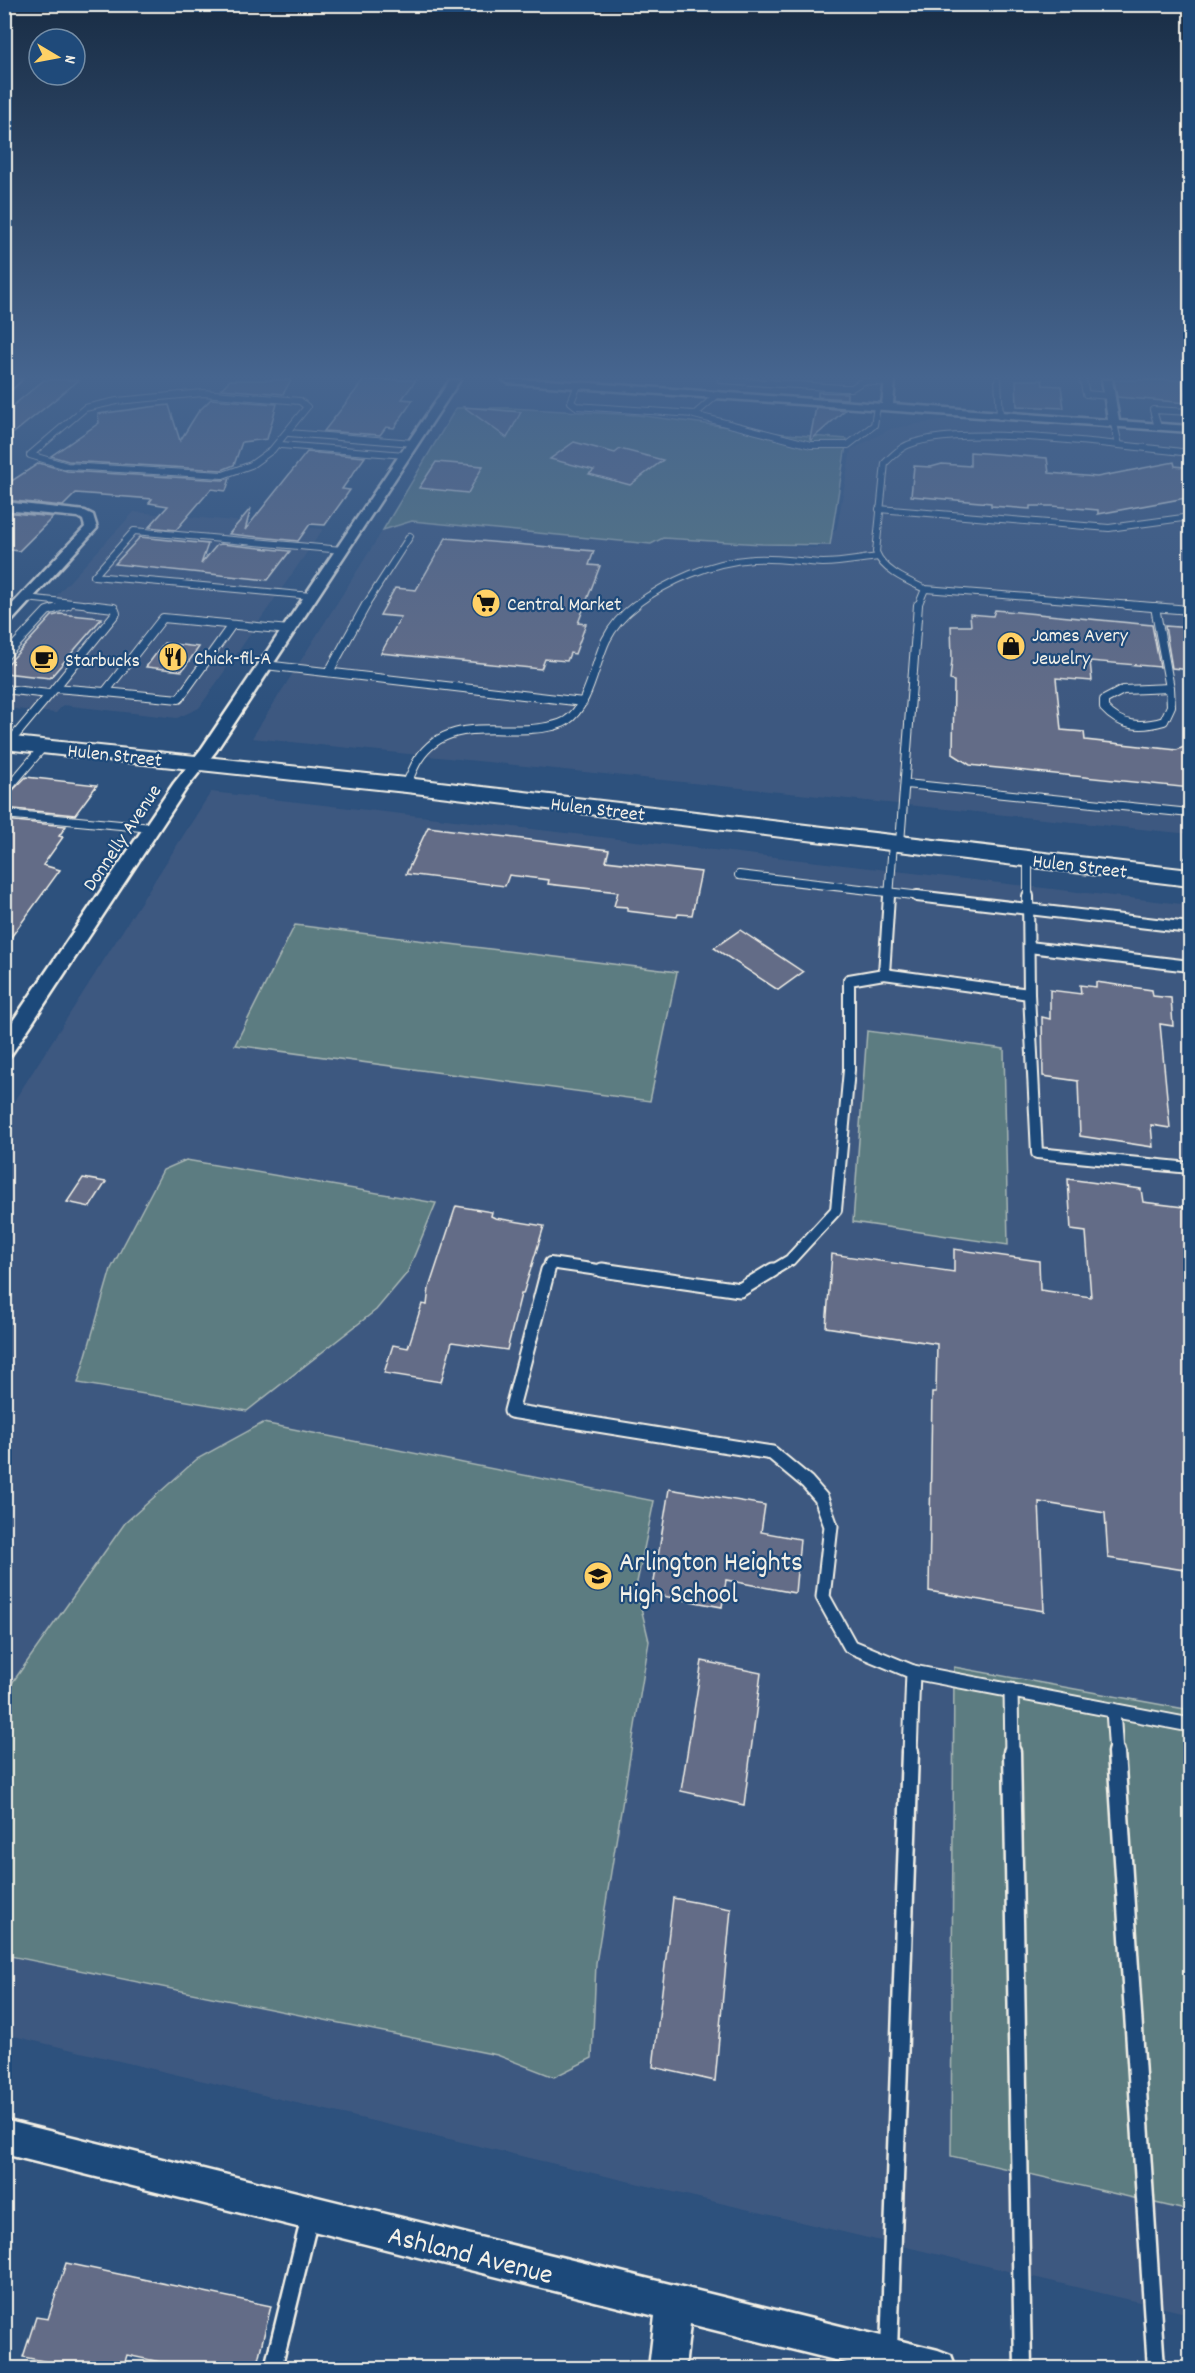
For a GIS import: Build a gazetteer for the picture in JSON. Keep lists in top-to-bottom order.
{
  "streets": {
    "main road": ["Hulen Street"],
    "street": ["Donnelly Avenue", "Ashland Avenue"]
  },
  "crossings": [
    ["Hulen Street", "Donnelly Avenue"]
  ],
  "places": {
    "supermarket": ["Central Market"],
    "shop": ["James Avery Jewelry"],
    "restaurant": ["Chick-fil-A"],
    "cafe": ["Starbucks"],
    "school or university": ["Arlington Heights High School"]
  },
  "north": "right"
}
